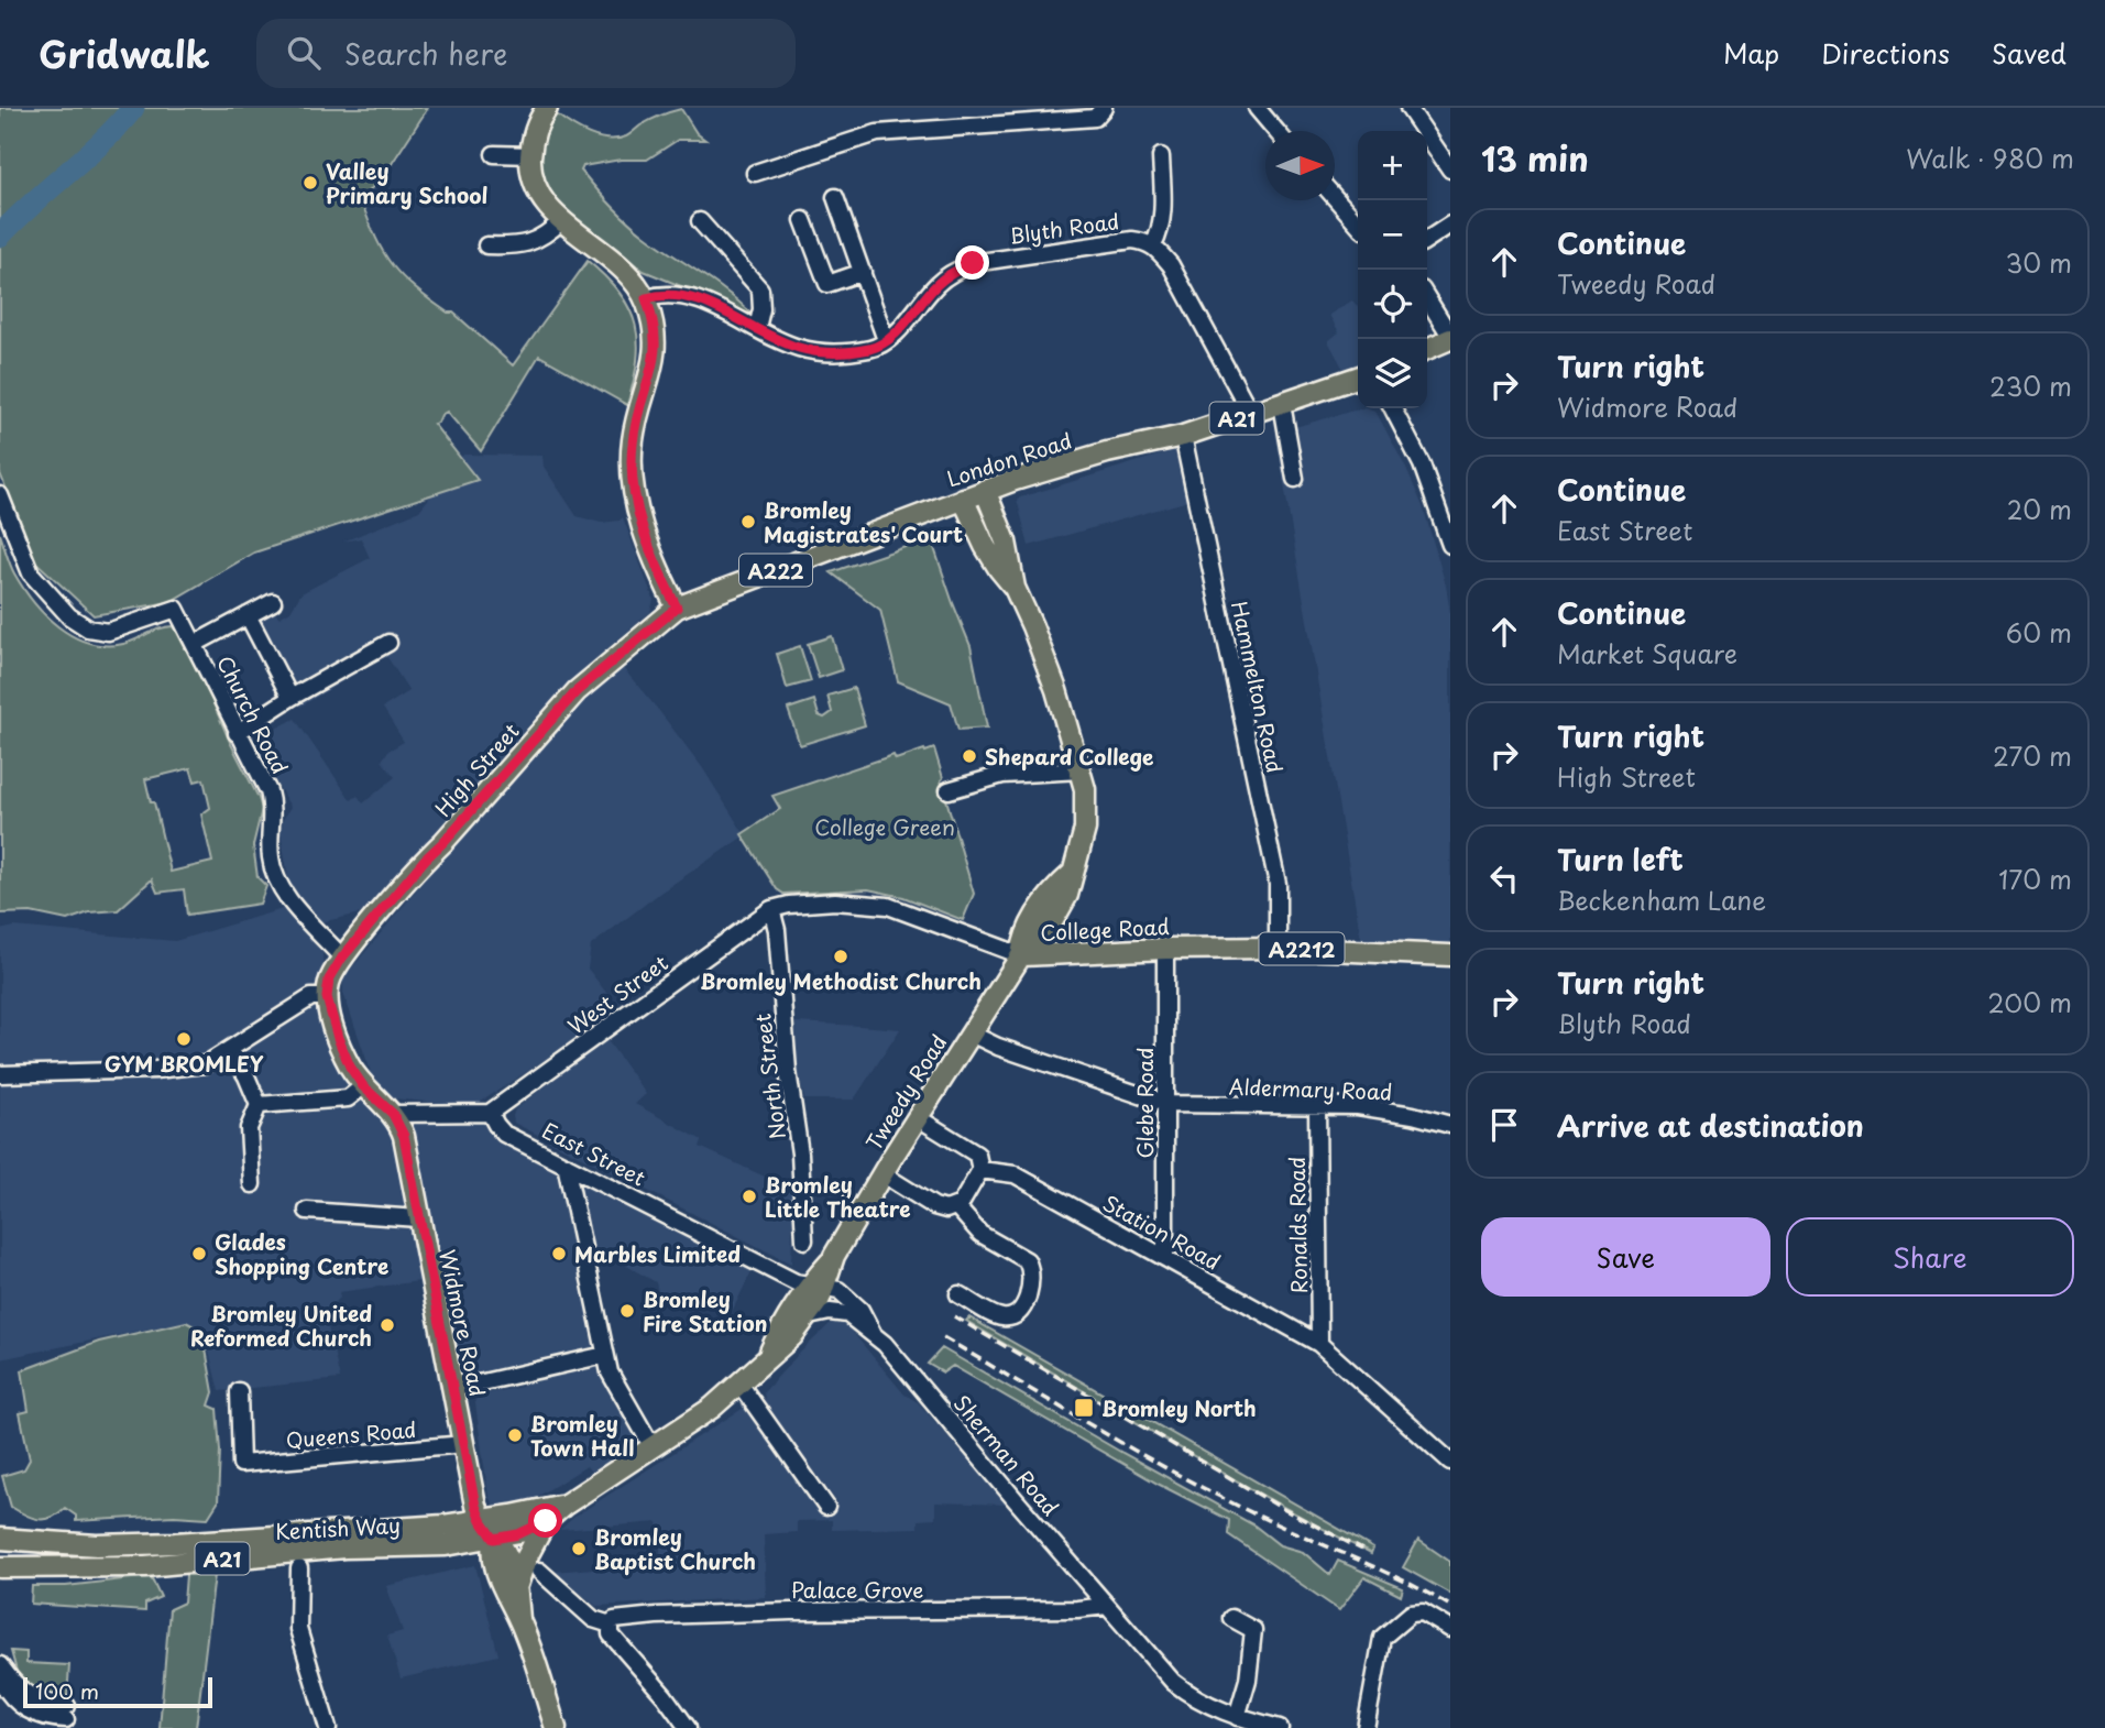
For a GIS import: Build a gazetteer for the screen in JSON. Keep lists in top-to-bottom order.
{
  "streets": {
    "main road": [
      "A21",
      "London Road",
      "A222",
      "High Street",
      "College Road",
      "A2212",
      "Tweedy Road",
      "Widmore Road",
      "Kentish Way"
    ],
    "street": [
      "Blyth Road",
      "Hammelton Road",
      "Church Road",
      "West Street",
      "North Street",
      "Aldermary Road",
      "Glebe Road",
      "East Street",
      "Ronalds Road",
      "Station Road",
      "Queens Road",
      "Sherman Road",
      "Palace Grove"
    ]
  },
  "crossings": [
    ["London Road", "Hammelton Road"],
    ["London Road", "High Street"],
    ["London Road", "Tweedy Road"],
    ["Hammelton Road", "College Road"],
    ["Church Road", "High Street"],
    ["College Road", "West Street"],
    ["College Road", "North Street"],
    ["College Road", "Tweedy Road"],
    ["College Road", "Glebe Road"],
    ["West Street", "North Street"],
    ["West Street", "East Street"],
    ["Aldermary Road", "Tweedy Road"],
    ["Aldermary Road", "Glebe Road"],
    ["Aldermary Road", "Ronalds Road"],
    ["Tweedy Road", "East Street"],
    ["Tweedy Road", "Widmore Road"],
    ["Tweedy Road", "Sherman Road"],
    ["Tweedy Road", "Kentish Way"],
    ["Glebe Road", "Station Road"],
    ["East Street", "Sherman Road"],
    ["Ronalds Road", "Station Road"],
    ["Widmore Road", "Queens Road"],
    ["Widmore Road", "Kentish Way"],
    ["Sherman Road", "Palace Grove"]
  ],
  "parks": ["College Green"],
  "places": {
    "other": [
      "Valley Primary School",
      "Bromley Magistrates' Court",
      "Shepard College",
      "Bromley Methodist Church",
      "GYM BROMLEY",
      "Bromley Little Theatre",
      "Glades Shopping Centre",
      "Marbles Limited",
      "Bromley Fire Station",
      "Bromley United Reformed Church",
      "Bromley Town Hall",
      "Bromley Baptist Church"
    ],
    "transit": ["Bromley North"]
  },
  "scale_bar": "100 m",
  "north": "right",
  "page": {
    "header": "Gridwalk",
    "search": "Search here",
    "nav": ["Map", "Directions", "Saved"],
    "heading": ["13 min", "Walk · 980 m"],
    "map_buttons": ["+", "−"],
    "list": [
      ["Continue", "Tweedy Road", "30 m"],
      ["Turn right", "Widmore Road", "230 m"],
      ["Continue", "East Street", "20 m"],
      ["Continue", "Market Square", "60 m"],
      ["Turn right", "High Street", "270 m"],
      ["Turn left", "Beckenham Lane", "170 m"],
      ["Turn right", "Blyth Road", "200 m"],
      "Arrive at destination"
    ],
    "buttons": ["Save", "Share"],
    "scale": "100 m"
  }
}
